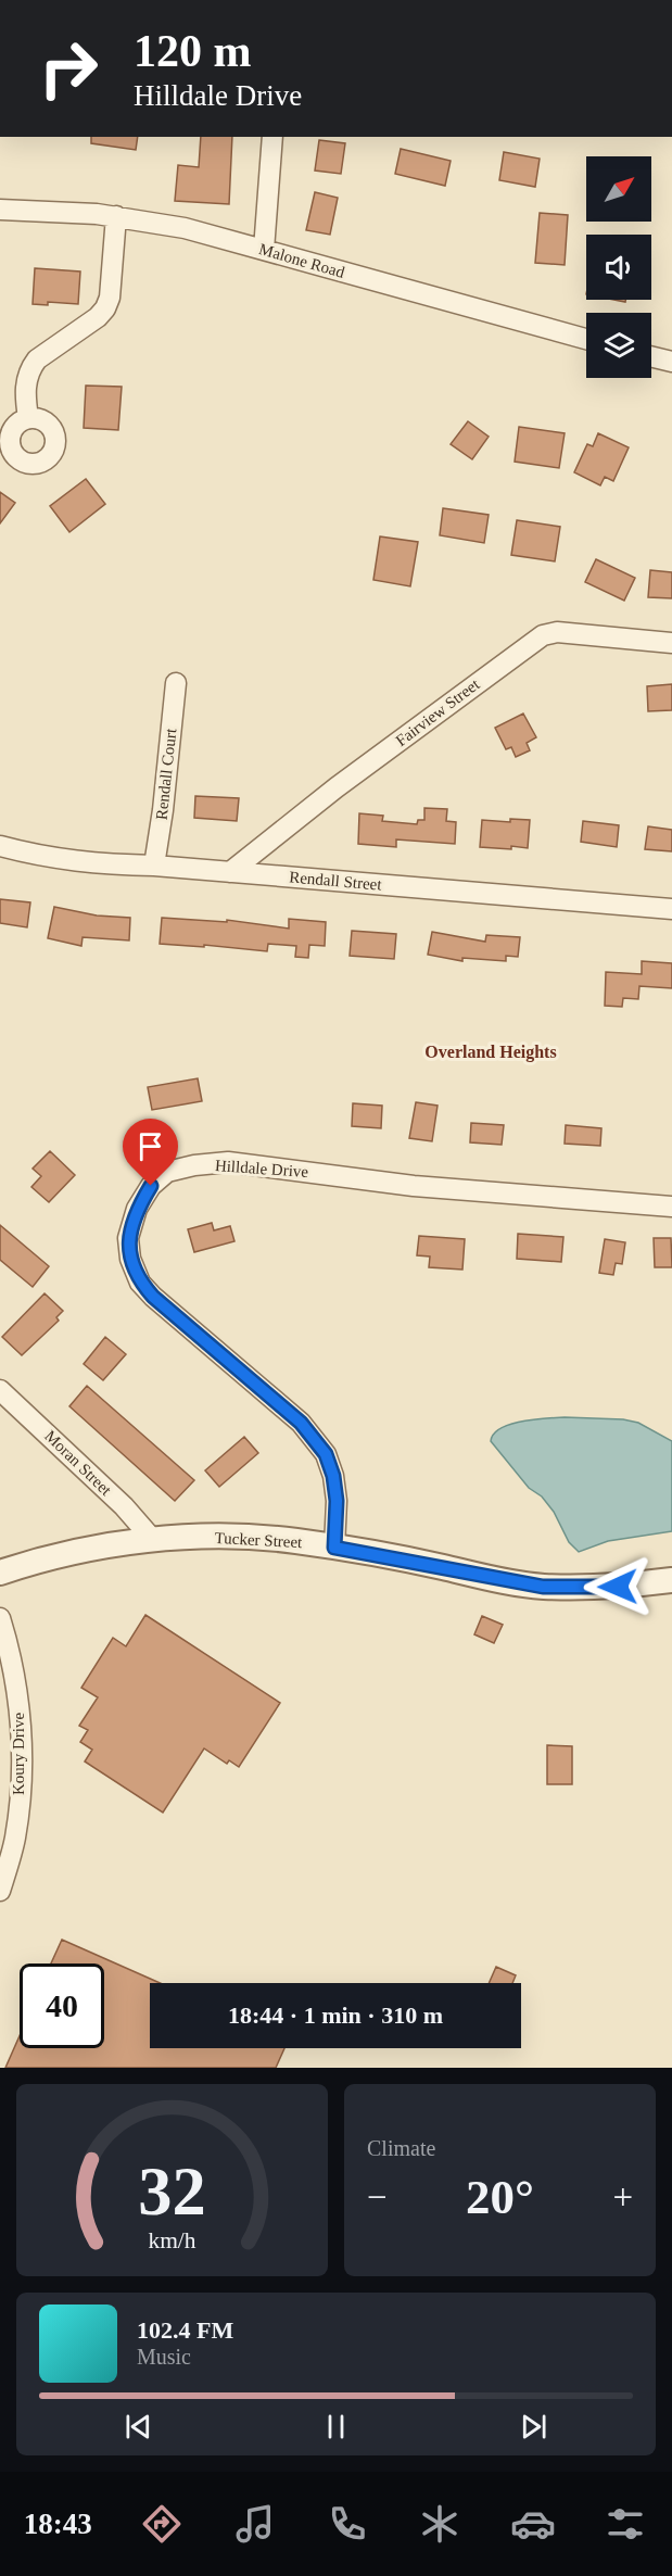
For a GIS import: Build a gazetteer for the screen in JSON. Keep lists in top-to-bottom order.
{
  "streets": {
    "street": [
      "Malone Road",
      "Fairview Street",
      "Rendall Court",
      "Rendall Street",
      "Hilldale Drive",
      "Moran Street",
      "Tucker Street",
      "Koury Drive"
    ]
  },
  "crossings": [
    ["Fairview Street", "Rendall Street"],
    ["Rendall Court", "Rendall Street"],
    ["Hilldale Drive", "Tucker Street"],
    ["Moran Street", "Tucker Street"]
  ],
  "districts": ["Overland Heights"],
  "north": "top right",
  "page": {
    "turn": ["120 m", "Hilldale Drive"],
    "limit": "40",
    "trip": "18:44 · 1 min · 310 m",
    "tile": "Climate",
    "heat": ["−", "20°", "+"],
    "song": ["102.4 FM", "Music"],
    "tabs": "18:43",
    "gauge": ["32", "km/h"]
  }
}
